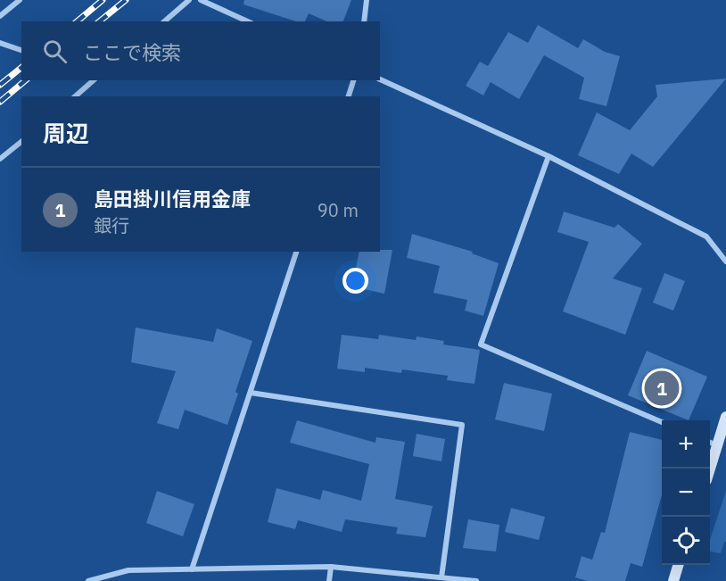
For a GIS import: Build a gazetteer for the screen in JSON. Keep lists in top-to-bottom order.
{
  "page": {
    "search": "ここで検索",
    "heading": "周辺",
    "list": [
      {
        "mark": "1",
        "name": "島田掛川信用金庫",
        "note": "銀行",
        "value": "90 m"
      }
    ],
    "pins": "1",
    "map_buttons": ["+", "−"]
  }
}
